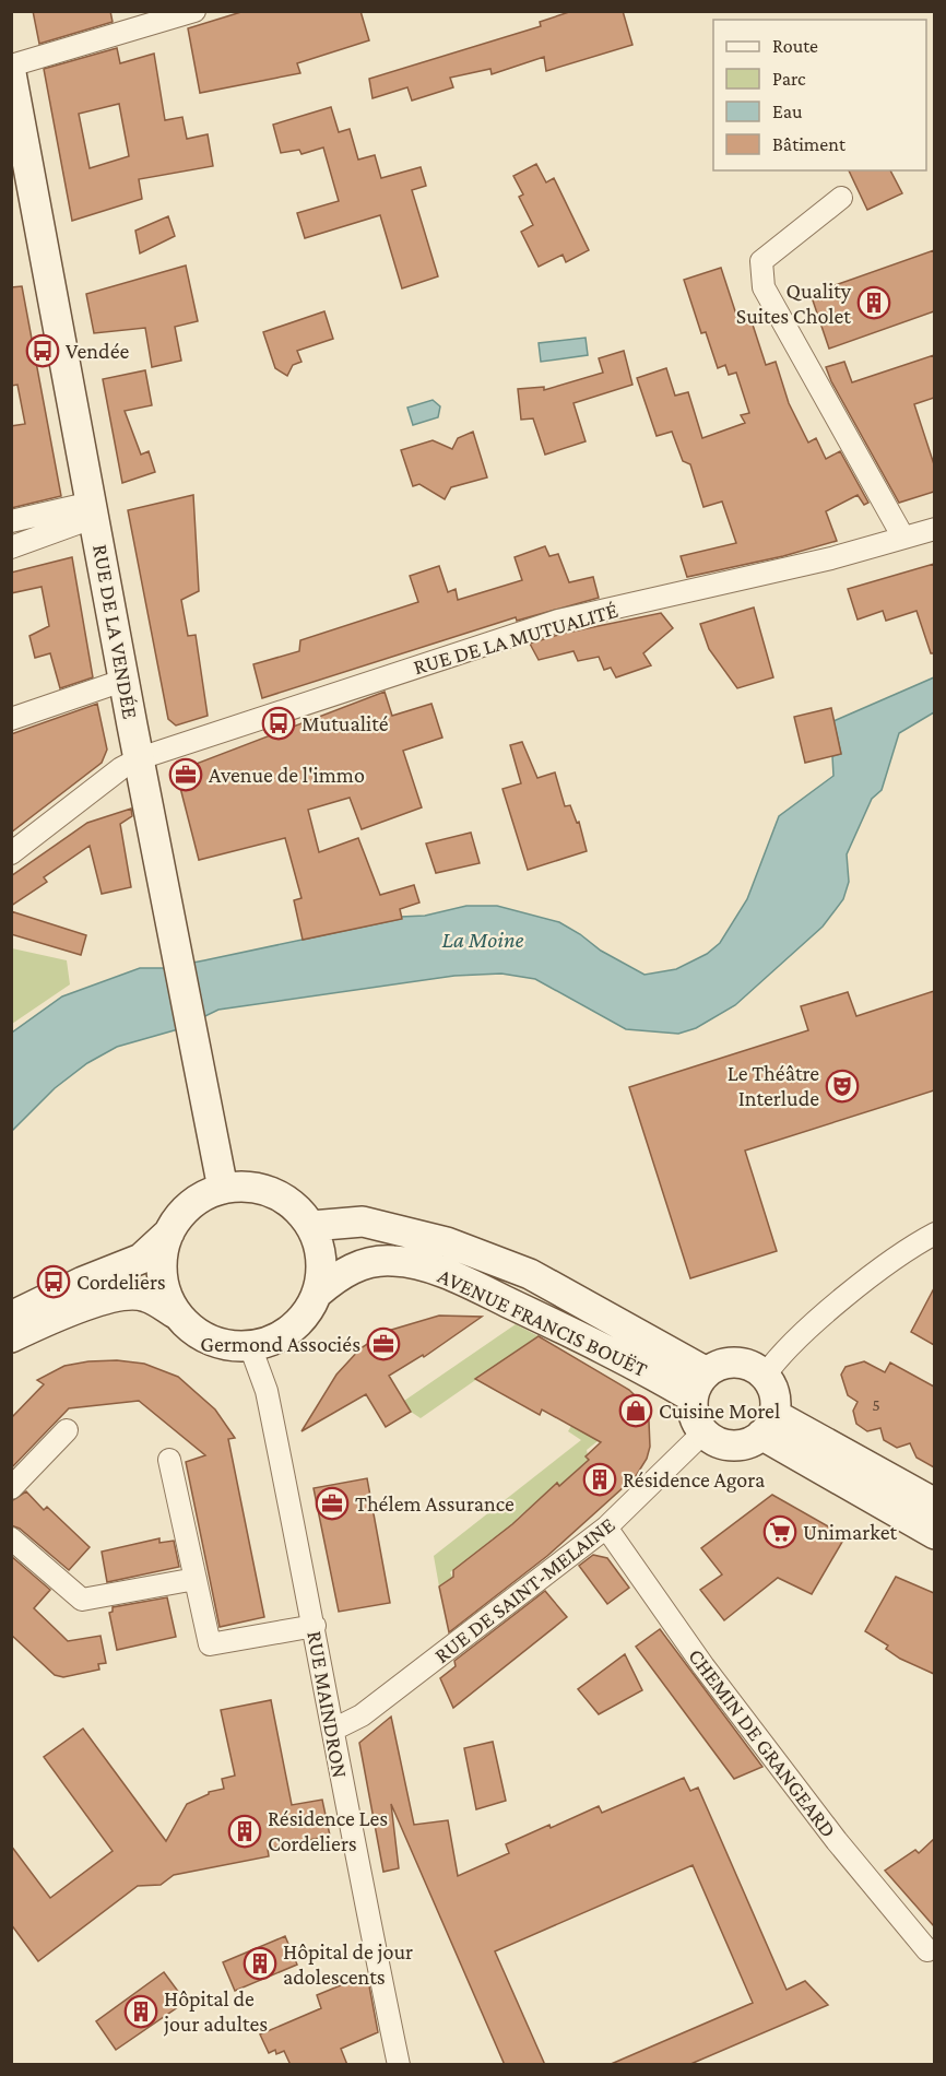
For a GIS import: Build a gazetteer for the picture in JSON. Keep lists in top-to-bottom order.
{
  "streets": {
    "main road": ["RUE DE LA VENDÉE", "AVENUE FRANCIS BOUËT"],
    "street": [
      "RUE DE LA MUTUALITÉ",
      "RUE DE SAINT-MELAINE",
      "RUE MAINDRON",
      "CHEMIN DE GRANGEARD"
    ]
  },
  "crossings": [
    ["RUE DE LA VENDÉE", "RUE DE LA MUTUALITÉ"],
    ["RUE DE LA VENDÉE", "AVENUE FRANCIS BOUËT"],
    ["RUE DE LA VENDÉE", "RUE MAINDRON"],
    ["AVENUE FRANCIS BOUËT", "RUE DE SAINT-MELAINE"],
    ["AVENUE FRANCIS BOUËT", "RUE MAINDRON"],
    ["RUE DE SAINT-MELAINE", "RUE MAINDRON"],
    ["RUE DE SAINT-MELAINE", "CHEMIN DE GRANGEARD"]
  ],
  "water": ["La Moine"],
  "places": {
    "building": [
      "Quality Suites Cholet",
      "Résidence Agora",
      "Résidence Les Cordeliers",
      "Hôpital de jour adolescents",
      "Hôpital de jour adultes"
    ],
    "bus stop": ["Vendée", "Mutualité", "Cordeliers"],
    "office": ["Avenue de l'immo", "Germond Associés", "Thélem Assurance"],
    "theatre": ["Le Théâtre Interlude"],
    "shop": ["Cuisine Morel"],
    "supermarket": ["Unimarket"]
  },
  "house_numbers": ["5"],
  "legend": [
    "Route",
    "Parc",
    "Eau",
    "Bâtiment"
  ]
}
